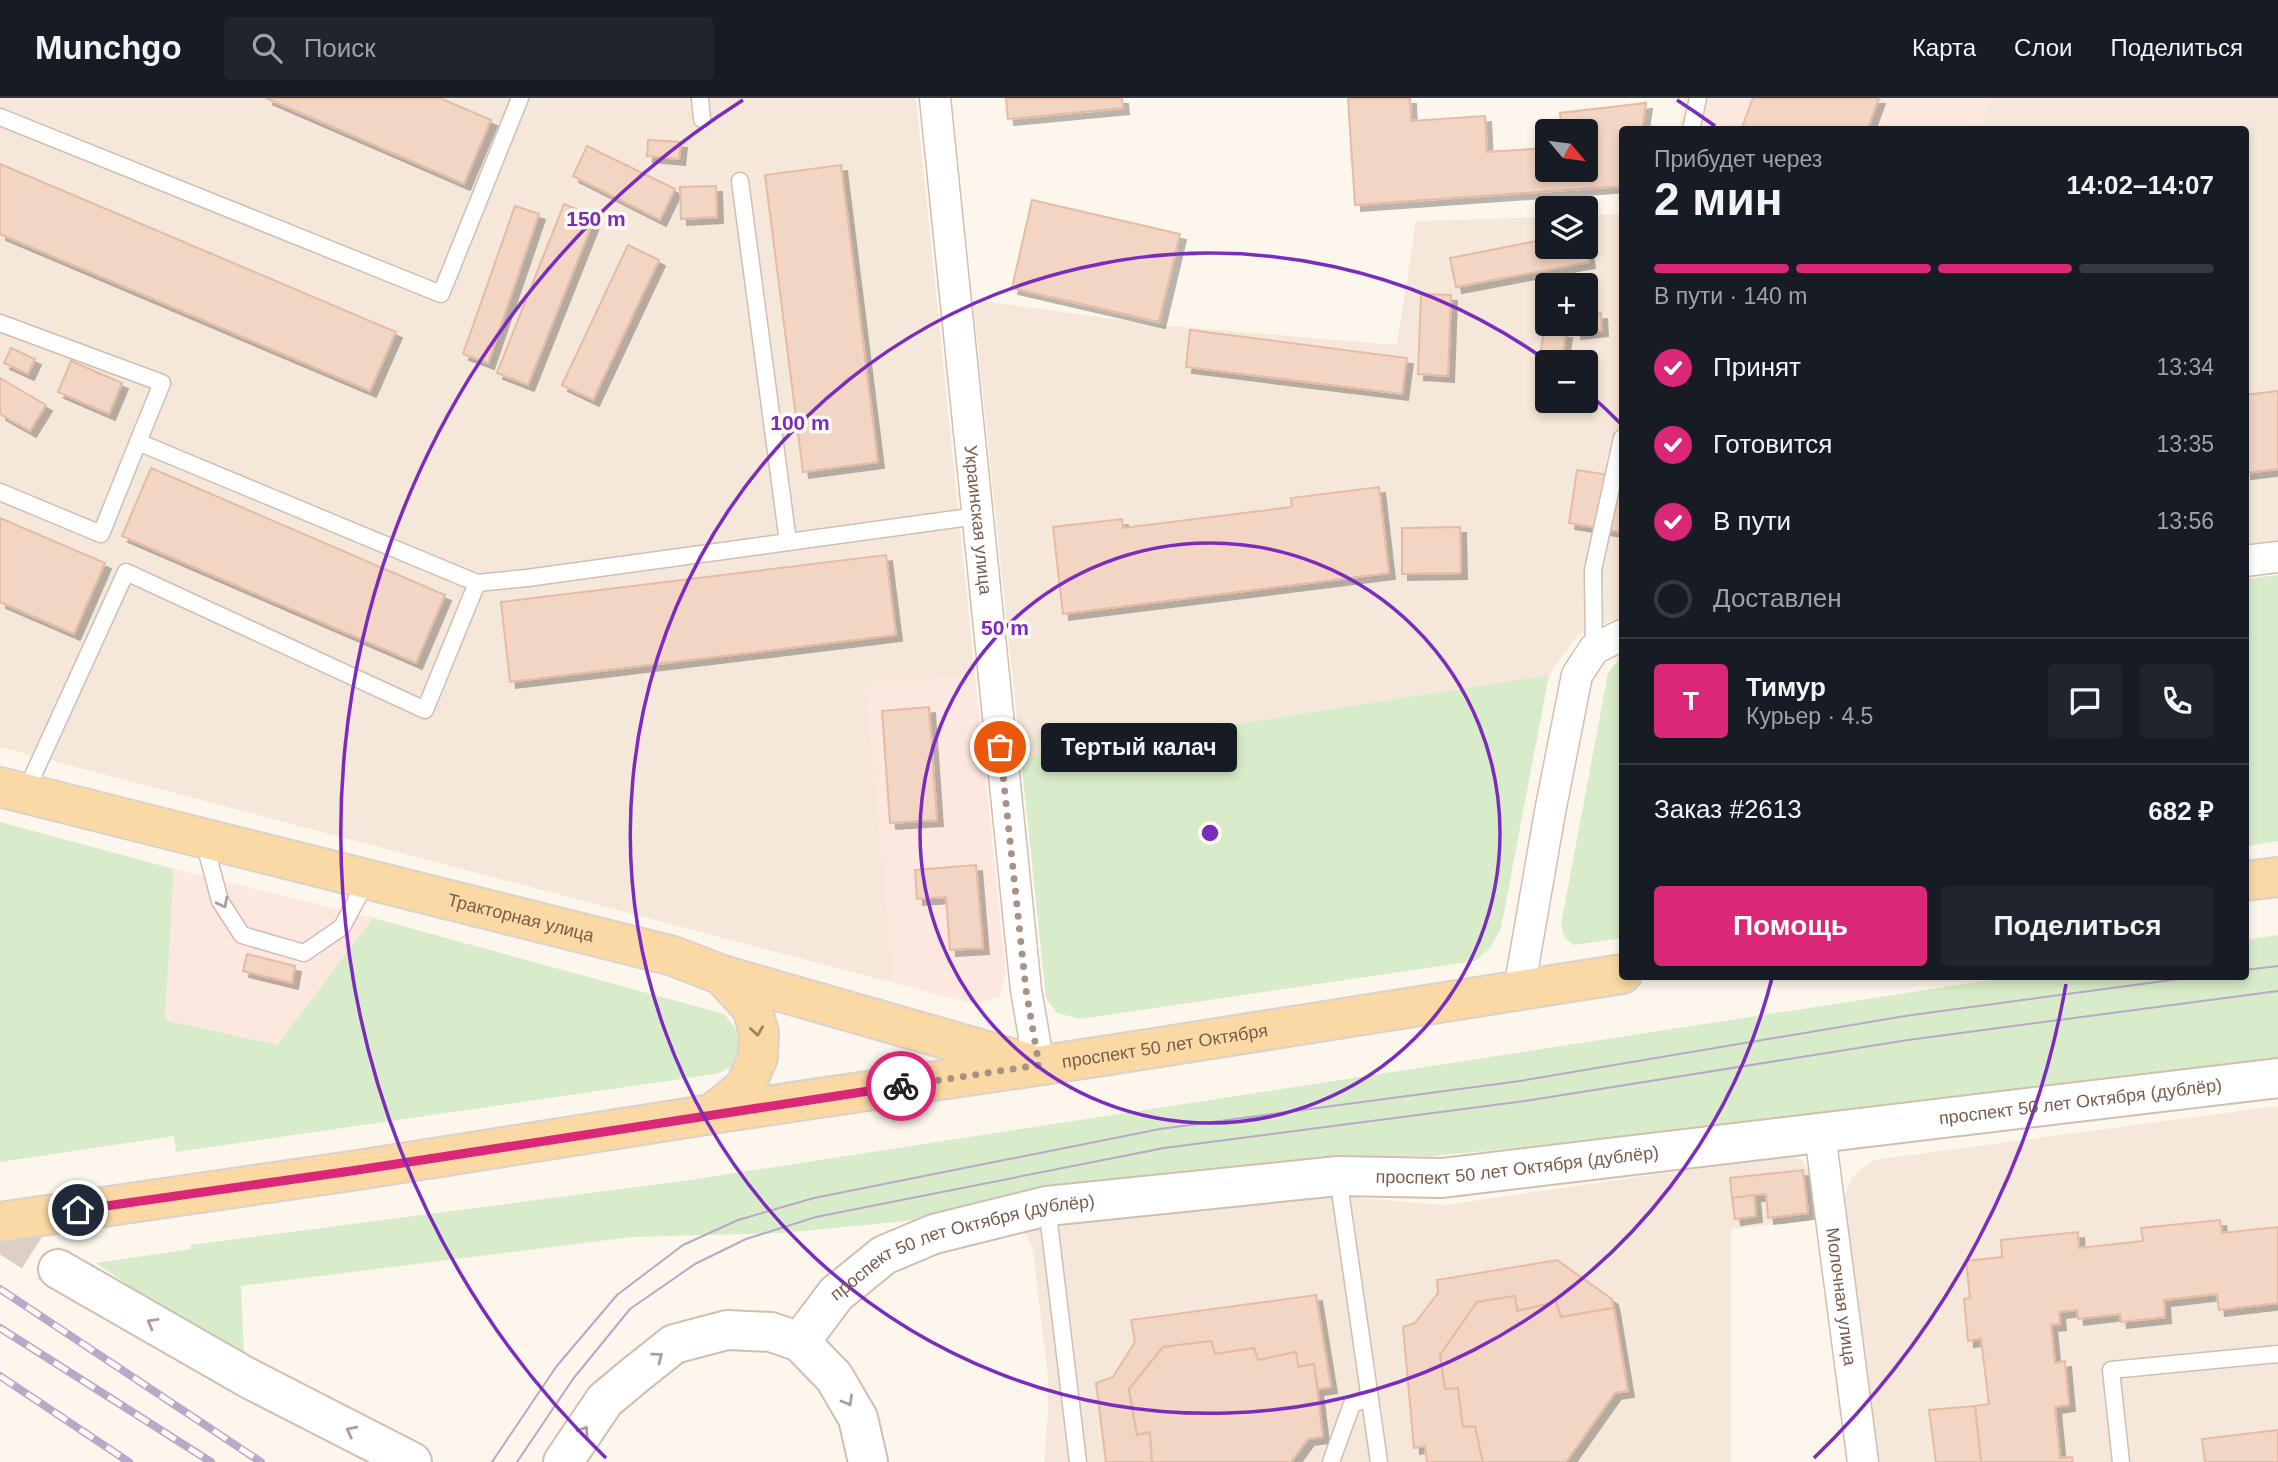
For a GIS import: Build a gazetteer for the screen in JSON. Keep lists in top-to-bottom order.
{
  "streets": {
    "main road": ["Тракторная улица", "проспект 50 лет Октября"],
    "street": ["Украинская улица", "проспект 50 лет Октября (дублёр)", "Молочная улица"]
  },
  "crossings": [
    ["Украинская улица", "Тракторная улица"],
    ["Украинская улица", "проспект 50 лет Октября"],
    ["Тракторная улица", "проспект 50 лет Октября"],
    ["проспект 50 лет Октября (дублёр)", "Молочная улица"]
  ],
  "places": ["Тертый калач"],
  "north": "bottom right",
  "page": {
    "header": "Munchgo",
    "search": "Поиск",
    "nav": ["Карта", "Слои", "Поделиться"],
    "map_buttons": ["+", "−"],
    "heading": ["2 мин", "Прибудет через", "14:02–14:07"],
    "panel": [
      "Тимур",
      "Курьер · 4.5",
      "Заказ #2613",
      "682 ₽"
    ],
    "bar": "В пути · 140 m",
    "list": [
      ["Принят", "13:34"],
      ["Готовится", "13:35"],
      ["В пути", "13:56"],
      "Доставлен"
    ],
    "round": "Т",
    "bubble": "Тертый калач",
    "buttons": ["Помощь", "Поделиться"]
  },
  "rings": ["150 m", "100 m", "50 m"]
}
